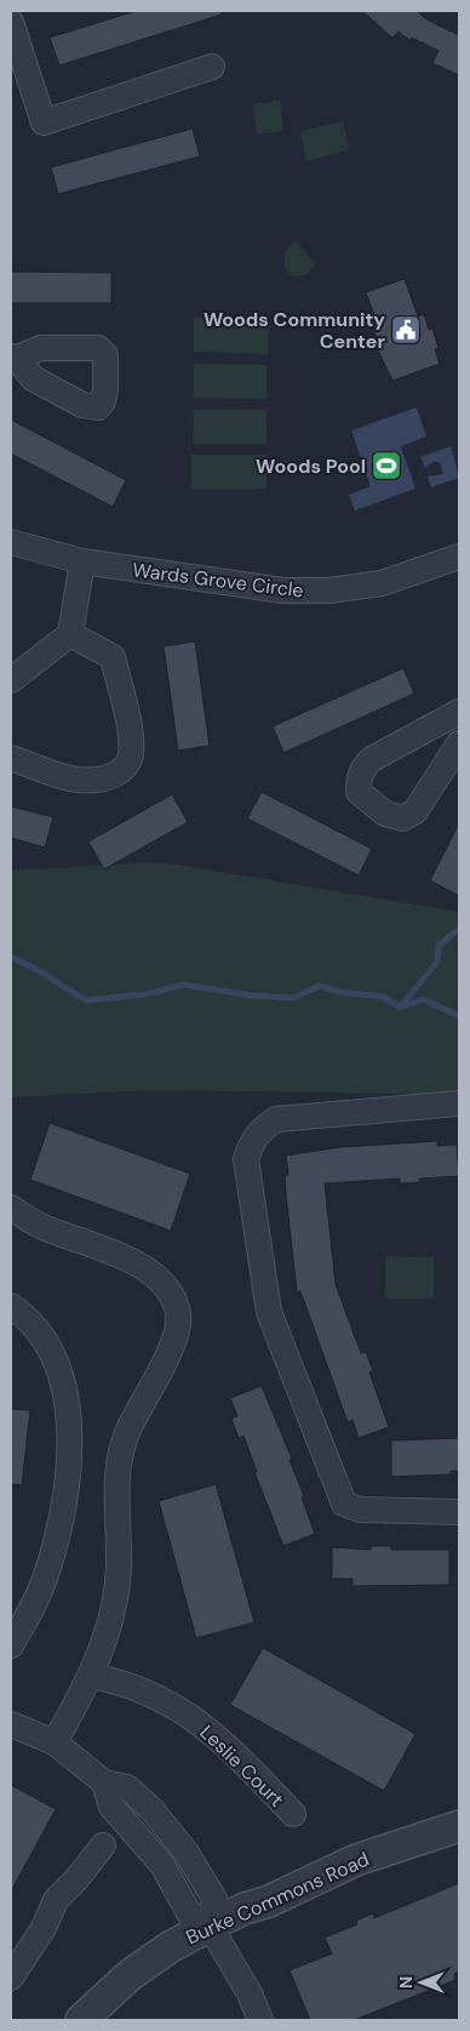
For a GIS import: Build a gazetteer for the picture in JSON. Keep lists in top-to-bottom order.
{
  "streets": {
    "street": ["Wards Grove Circle", "Leslie Court", "Burke Commons Road"]
  },
  "places": {
    "public building": ["Woods Community Center"],
    "sports": ["Woods Pool"]
  },
  "north": "left"
}
